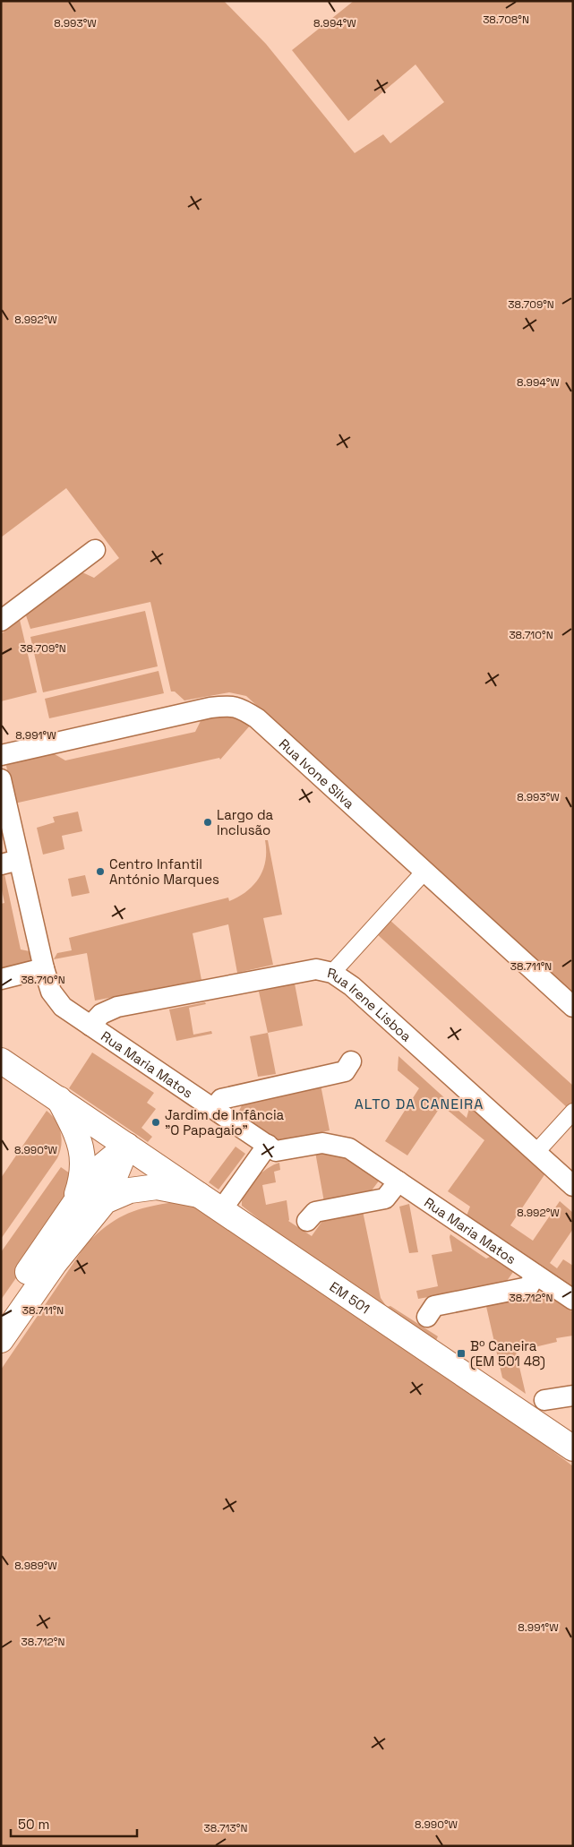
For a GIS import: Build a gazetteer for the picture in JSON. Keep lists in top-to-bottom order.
{
  "streets": {
    "main road": ["EM 501"],
    "street": ["Rua Ivone Silva", "Rua Irene Lisboa", "Rua Maria Matos"]
  },
  "crossings": [
    ["Rua Irene Lisboa", "Rua Maria Matos"]
  ],
  "districts": ["ALTO DA CANEIRA"],
  "places": {
    "other": ["Largo da Inclusão", "Centro Infantil António Marques", "Jardim de Infância \"O Papagaio\""],
    "transit": ["Bº Caneira (EM 501 48)"]
  },
  "scale_bar": "50 m",
  "coordinates": [
    "38.708°N",
    "8.993°W",
    "8.994°W",
    "38.709°N",
    "8.992°W",
    "38.710°N",
    "8.991°W",
    "38.711°N",
    "8.990°W",
    "38.712°N",
    "8.989°W",
    "38.713°N"
  ]
}
